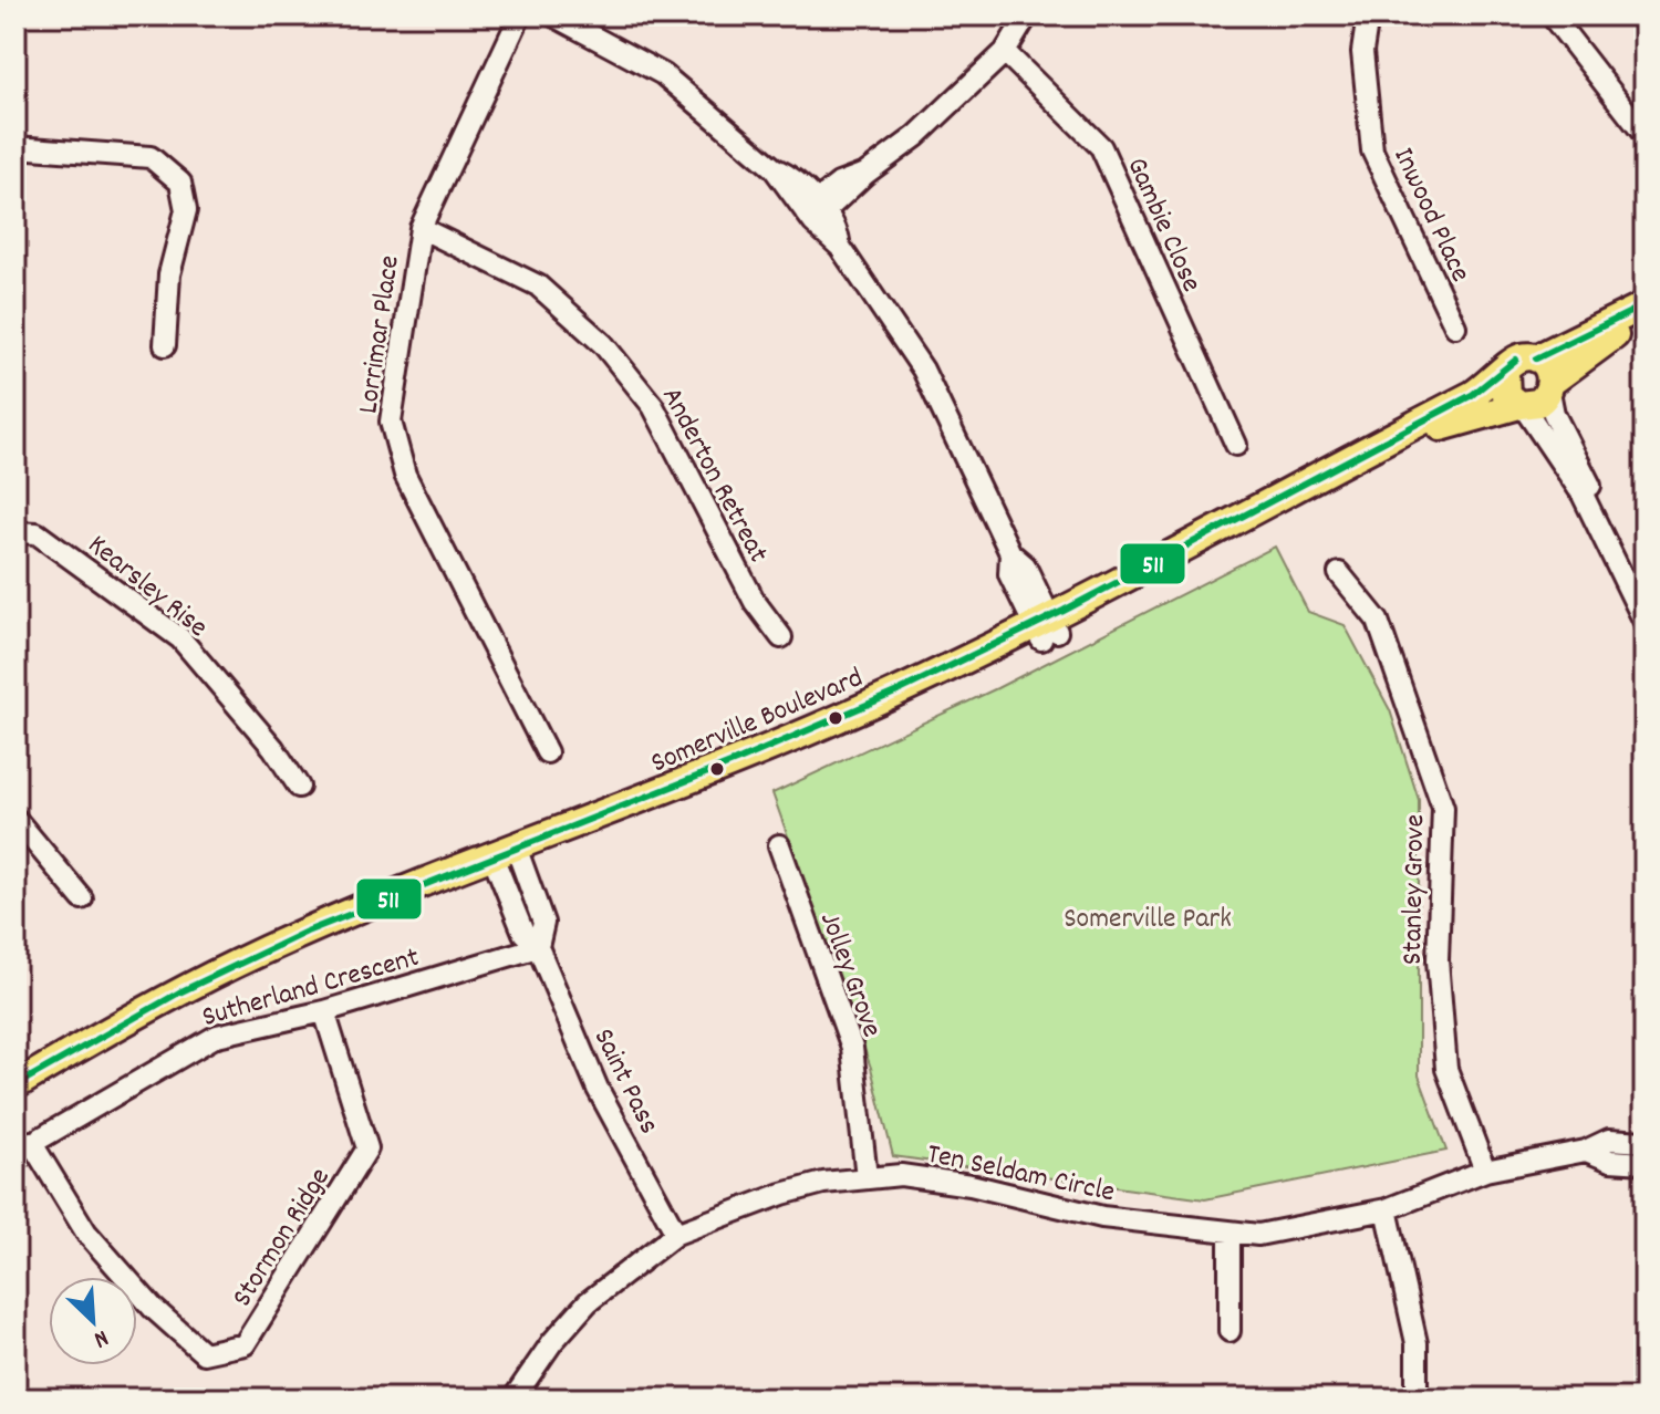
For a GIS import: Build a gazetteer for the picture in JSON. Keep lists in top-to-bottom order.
{
  "streets": {
    "main road": ["Somerville Boulevard"],
    "street": [
      "Inwood Place",
      "Gambie Close",
      "Lorrimar Place",
      "Anderton Retreat",
      "Kearsley Rise",
      "Stanley Grove",
      "Jolley Grove",
      "Sutherland Crescent",
      "Saint Pass",
      "Ten Seldam Circle",
      "Stormon Ridge"
    ]
  },
  "crossings": [
    ["Lorrimar Place", "Anderton Retreat"],
    ["Somerville Boulevard", "Saint Pass"],
    ["Stanley Grove", "Ten Seldam Circle"],
    ["Jolley Grove", "Ten Seldam Circle"],
    ["Sutherland Crescent", "Saint Pass"],
    ["Sutherland Crescent", "Stormon Ridge"],
    ["Saint Pass", "Ten Seldam Circle"]
  ],
  "parks": ["Somerville Park"],
  "lines": ["transit line 511"],
  "north": "bottom right"
}
